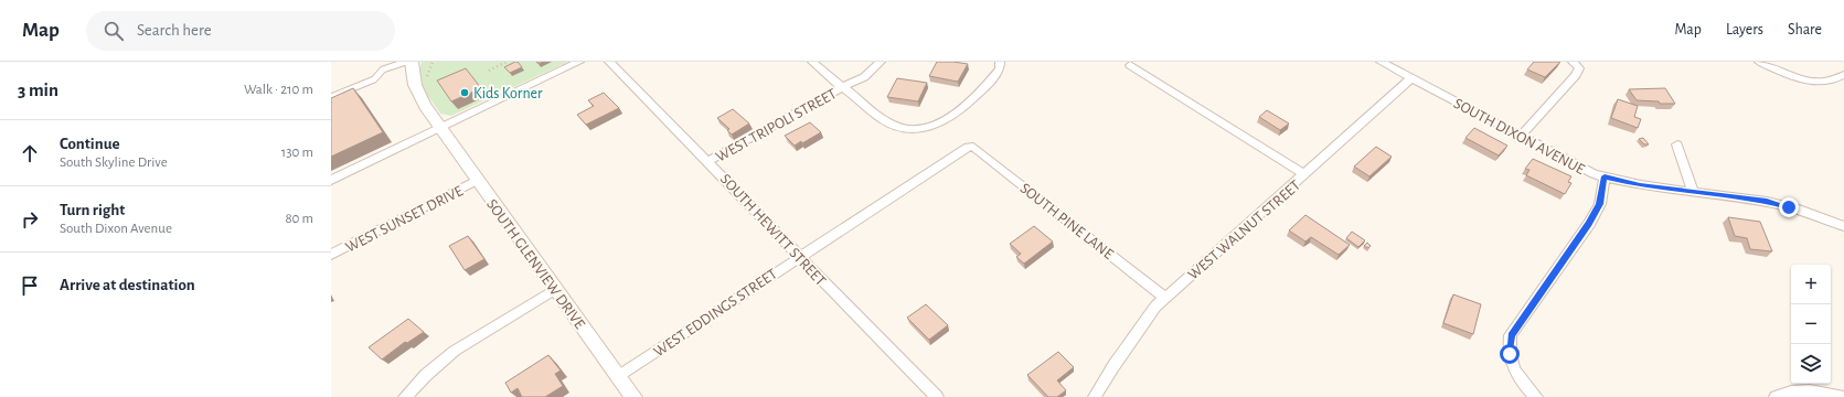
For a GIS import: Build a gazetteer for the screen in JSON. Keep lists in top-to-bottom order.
{
  "streets": {
    "street": [
      "WEST TRIPOLI STREET",
      "SOUTH DIXON AVENUE",
      "WEST SUNSET DRIVE",
      "SOUTH PINE LANE",
      "SOUTH HEWITT STREET",
      "WEST WALNUT STREET",
      "SOUTH GLENVIEW DRIVE",
      "WEST EDDINGS STREET"
    ]
  },
  "crossings": [
    ["WEST TRIPOLI STREET", "SOUTH HEWITT STREET"],
    ["SOUTH DIXON AVENUE", "WEST WALNUT STREET"],
    ["WEST SUNSET DRIVE", "SOUTH GLENVIEW DRIVE"],
    ["SOUTH PINE LANE", "WEST WALNUT STREET"],
    ["SOUTH PINE LANE", "WEST EDDINGS STREET"],
    ["SOUTH HEWITT STREET", "WEST EDDINGS STREET"],
    ["SOUTH GLENVIEW DRIVE", "WEST EDDINGS STREET"]
  ],
  "places": ["Kids Korner"],
  "page": {
    "header": "Map",
    "search": "Search here",
    "nav": ["Map", "Layers", "Share"],
    "heading": ["3 min", "Walk · 210 m"],
    "list": [
      ["Continue", "South Skyline Drive", "130 m"],
      ["Turn right", "South Dixon Avenue", "80 m"],
      "Arrive at destination"
    ],
    "map_buttons": ["+", "−"]
  }
}
